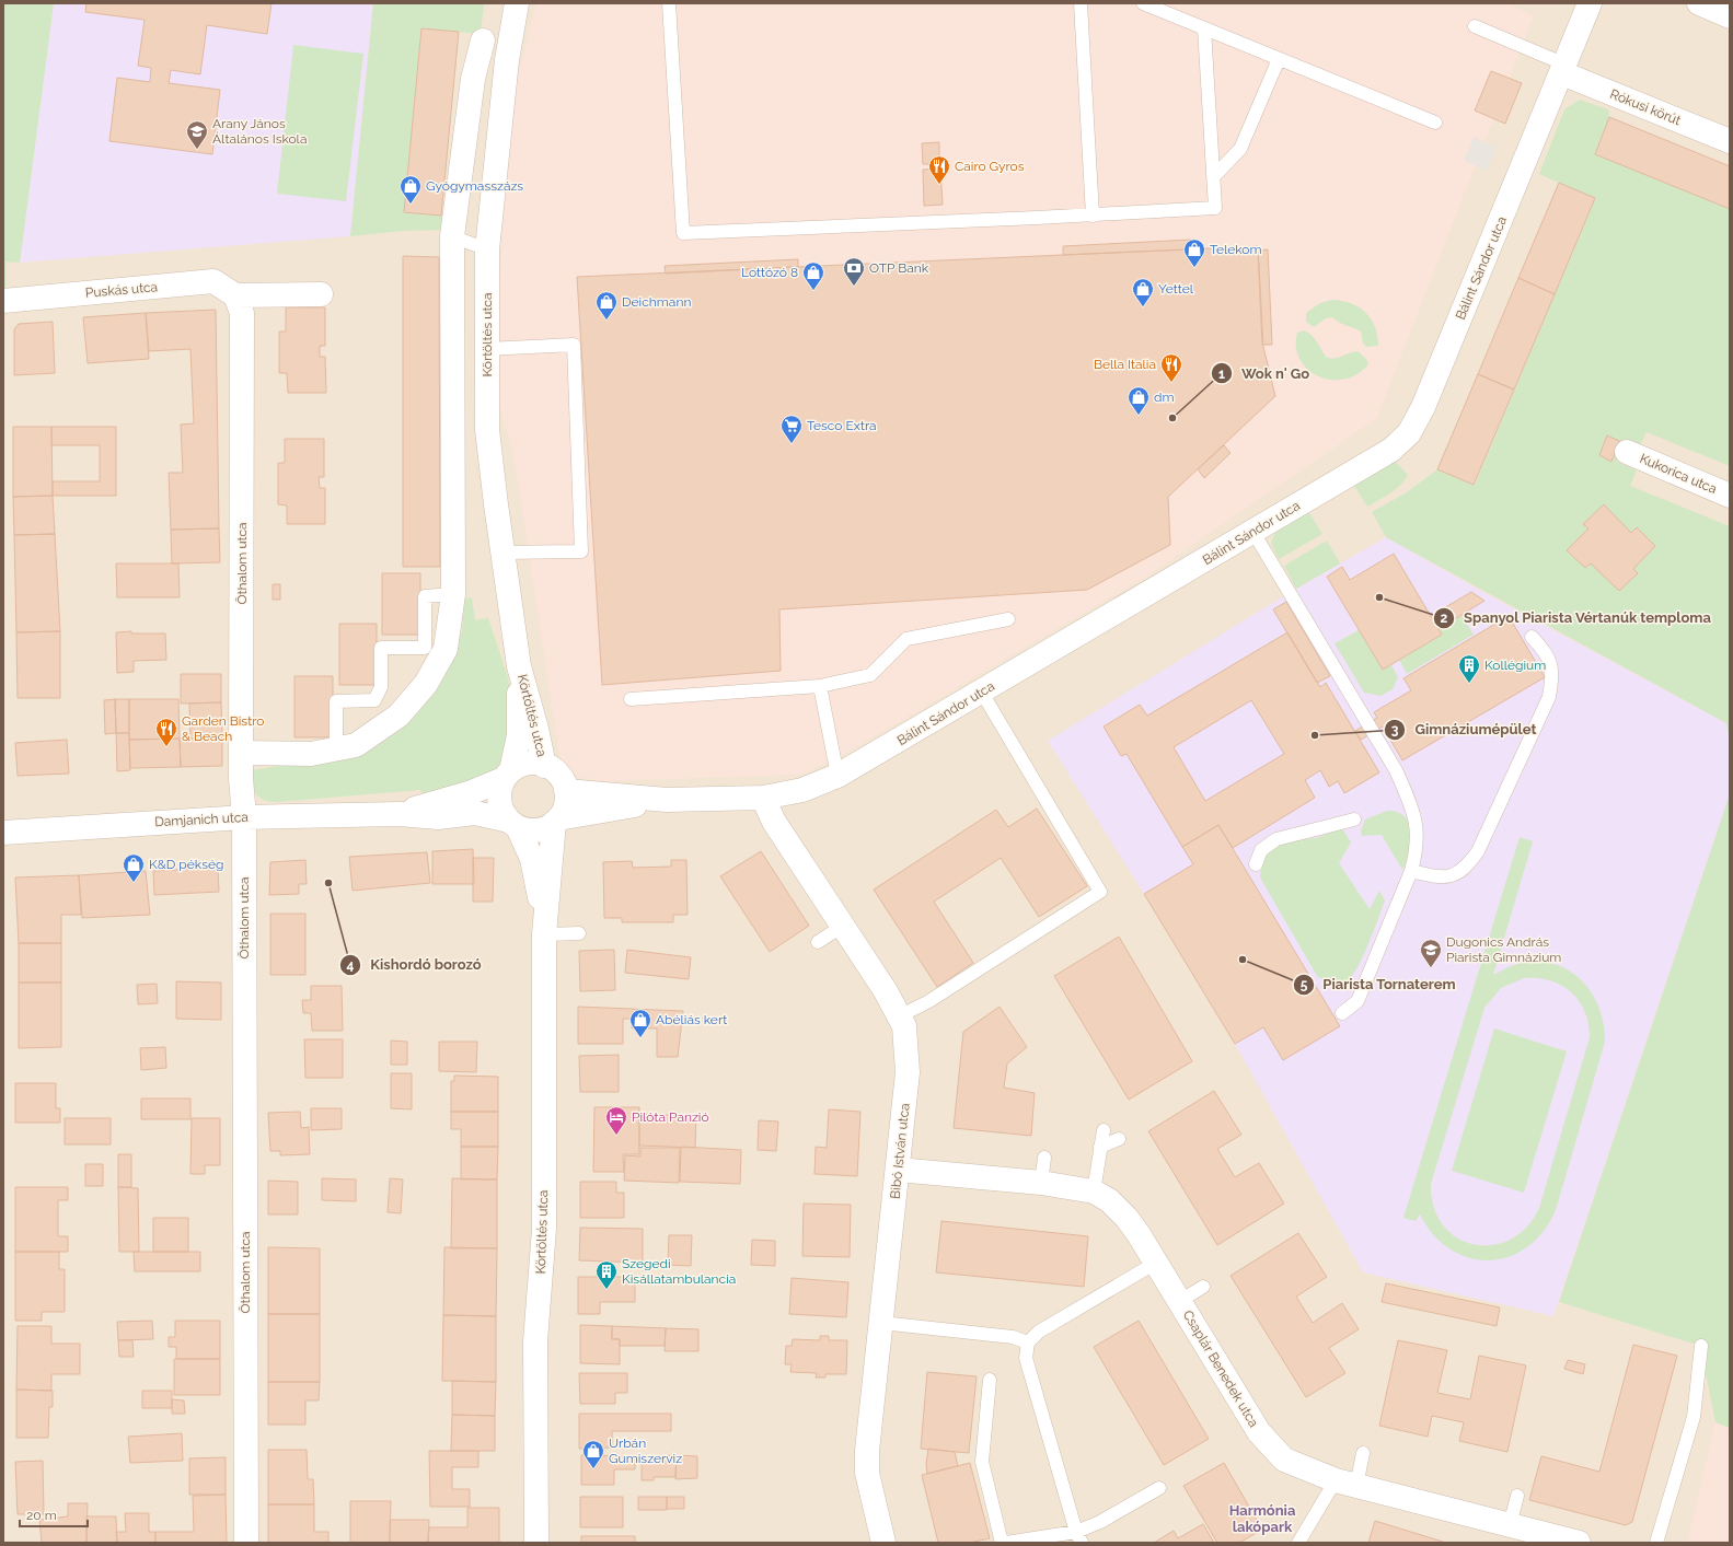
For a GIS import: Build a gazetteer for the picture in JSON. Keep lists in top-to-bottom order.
{
  "streets": {
    "street": [
      "Rókusi körút",
      "Bálint Sándor utca",
      "Puskás utca",
      "Körtöltés utca",
      "Kukorica utca",
      "Öthalom utca",
      "Damjanich utca",
      "Bibó István utca",
      "Csaplár Benedek utca"
    ]
  },
  "crossings": [
    ["Rókusi körút", "Bálint Sándor utca"],
    ["Bálint Sándor utca", "Körtöltés utca"],
    ["Bálint Sándor utca", "Damjanich utca"],
    ["Bálint Sándor utca", "Bibó István utca"],
    ["Puskás utca", "Öthalom utca"],
    ["Körtöltés utca", "Damjanich utca"],
    ["Öthalom utca", "Damjanich utca"],
    ["Bibó István utca", "Csaplár Benedek utca"]
  ],
  "districts": ["Harmónia lakópark"],
  "places": {
    "school or university": ["Arany János Általános Iskola", "Dugonics András Piarista Gimnázium"],
    "restaurant": ["Cairo Gyros", "Bella Italia", "Garden Bistro & Beach"],
    "shop": [
      "Gyógymasszázs",
      "Telekom",
      "Lottózó 8",
      "Yettel",
      "Deichmann",
      "dm",
      "K&D pékség",
      "Abéliás kert",
      "Urbán Gumiszerviz"
    ],
    "bank": ["OTP Bank"],
    "other": [
      "Wok n' Go",
      "Spanyol Piarista Vértanúk temploma",
      "Gimnáziumépület",
      "Kishordó borozó",
      "Piarista Tornaterem"
    ],
    "supermarket": ["Tesco Extra"],
    "building": ["Kollégium", "Szegedi Kisállatambulancia"],
    "hotel": ["Pilóta Panzió"]
  },
  "scale_bar": "20 m"
}
